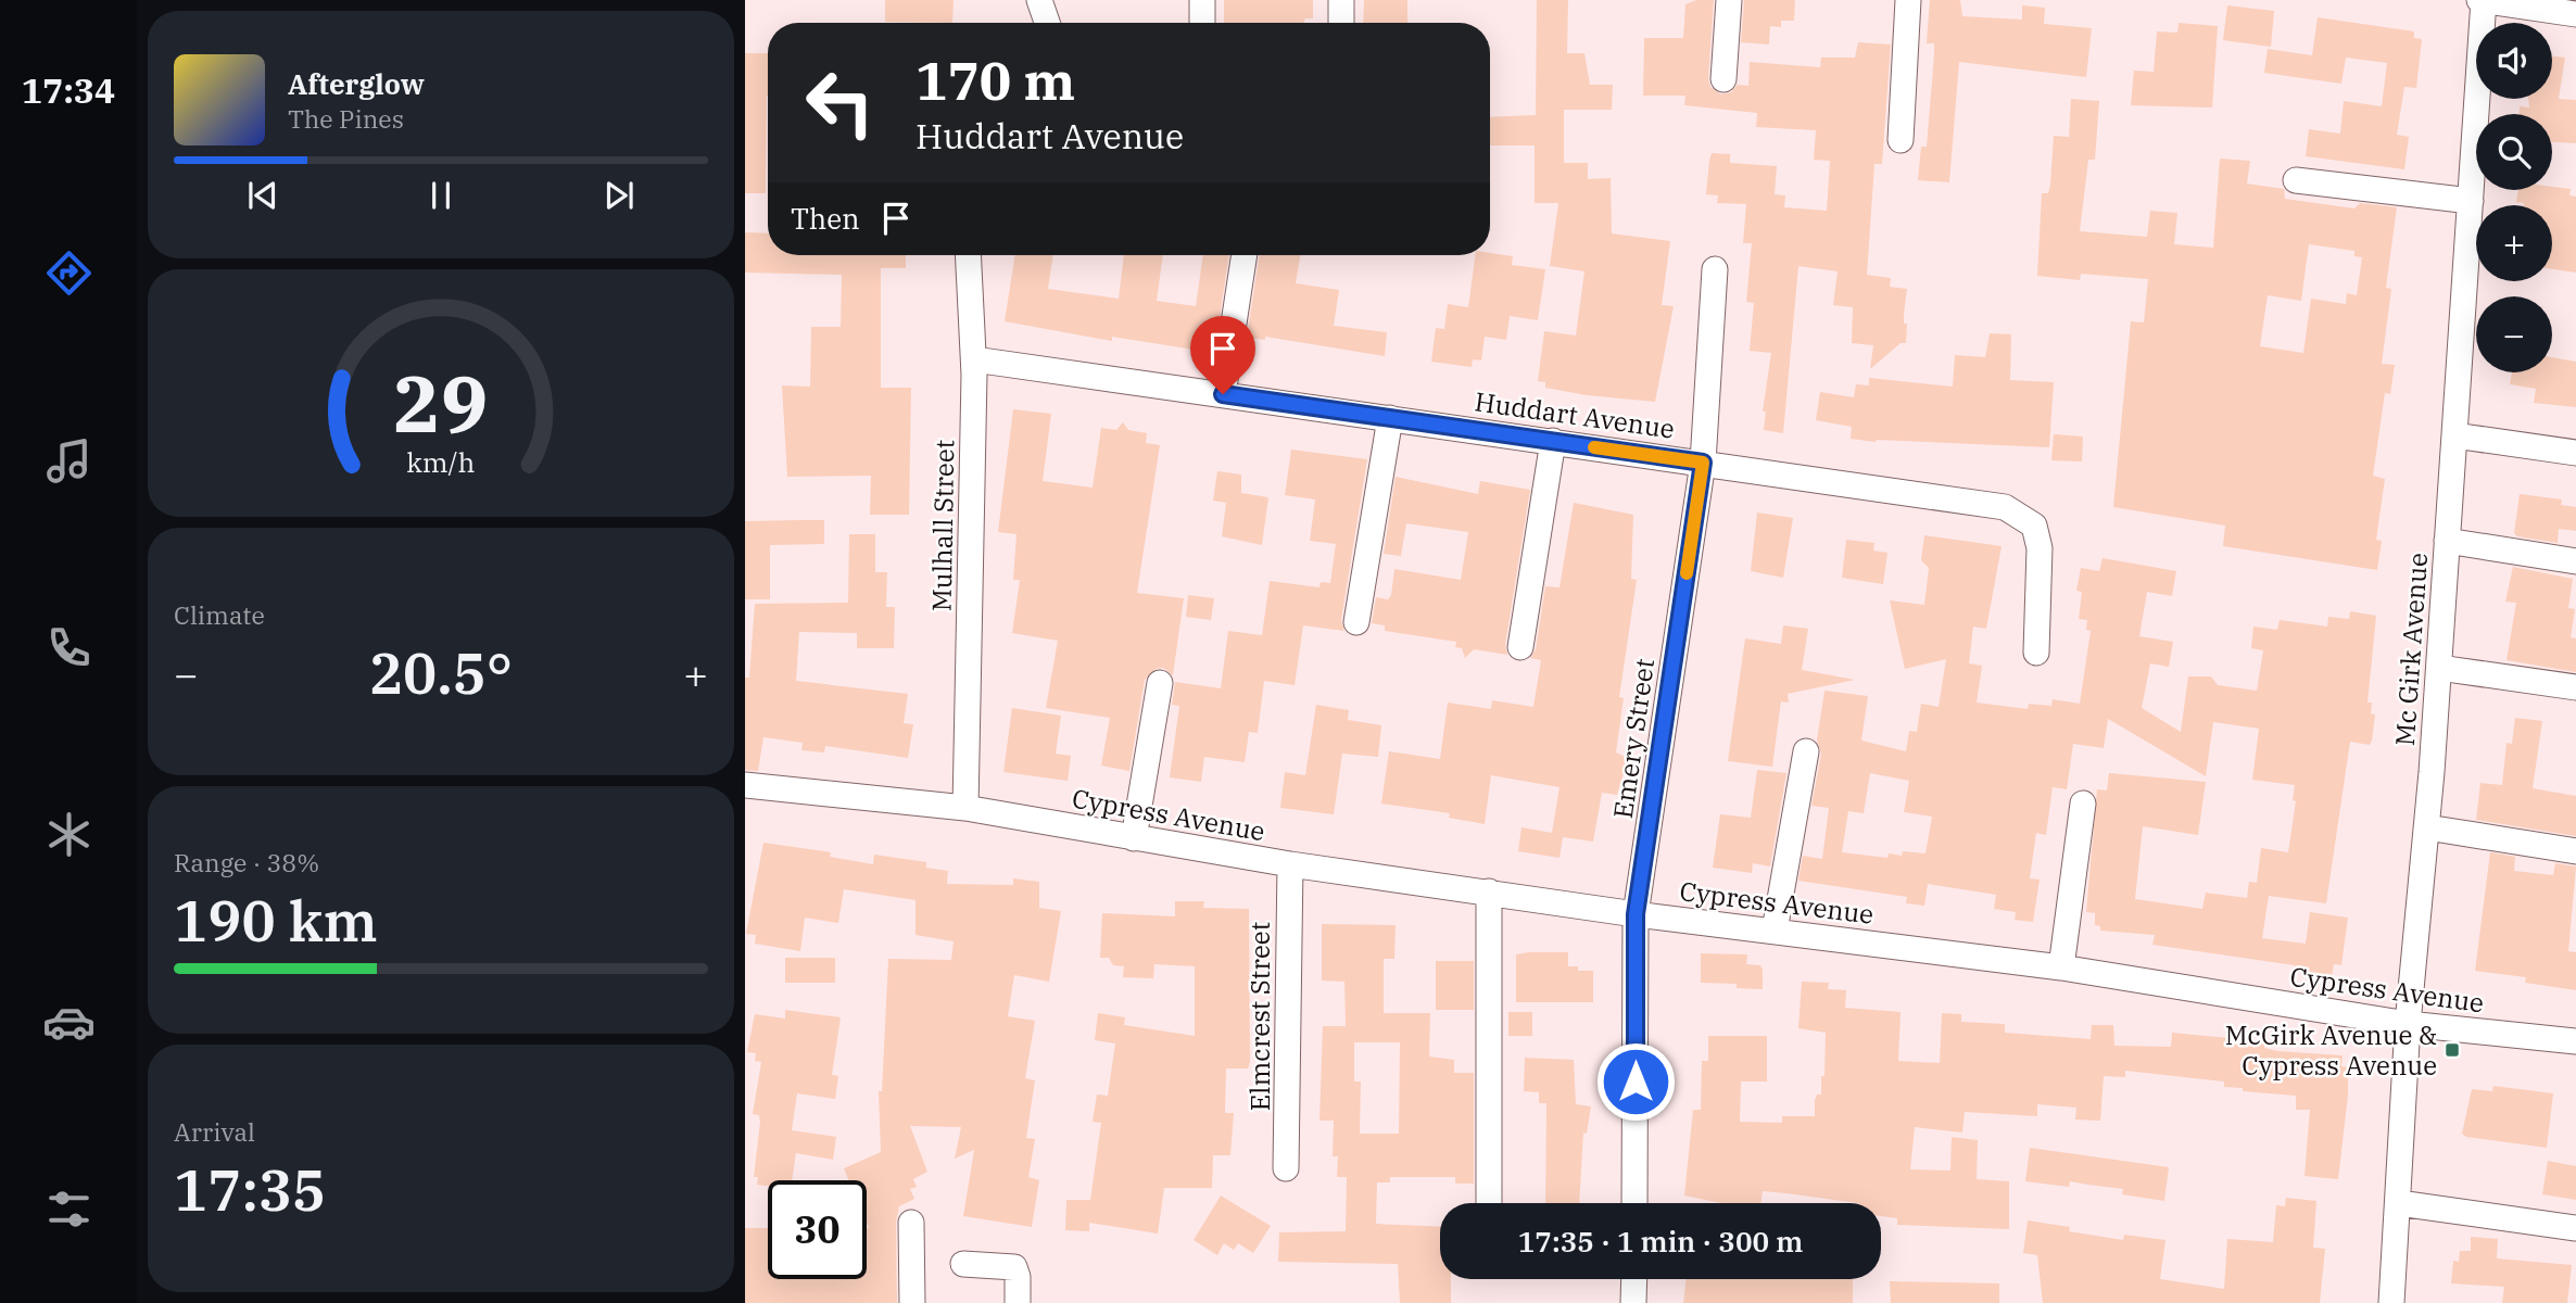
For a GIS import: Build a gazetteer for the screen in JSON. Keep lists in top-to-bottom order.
{
  "streets": {
    "street": [
      "Huddart Avenue",
      "Mulhall Street",
      "Mc Girk Avenue",
      "Emery Street",
      "Cypress Avenue",
      "Elmcrest Street"
    ]
  },
  "crossings": [
    ["Huddart Avenue", "Mulhall Street"],
    ["Huddart Avenue", "Emery Street"],
    ["Mulhall Street", "Cypress Avenue"],
    ["Mc Girk Avenue", "Cypress Avenue"],
    ["Emery Street", "Cypress Avenue"],
    ["Cypress Avenue", "Elmcrest Street"]
  ],
  "places": {
    "transit": ["McGirk Avenue & Cypress Avenue"]
  },
  "page": {
    "tabs": "17:34",
    "map_buttons": ["+", "−"],
    "turn": ["170 m", "Huddart Avenue"],
    "song": ["Afterglow", "The Pines"],
    "then": "Then",
    "tile": [
      "Climate",
      ["Range · 38%", "190 km"],
      ["Arrival", "17:35"]
    ],
    "heat": ["−", "20.5°", "+"],
    "limit": "30",
    "trip": "17:35 · 1 min · 300 m",
    "gauge": ["29", "km/h"]
  }
}
